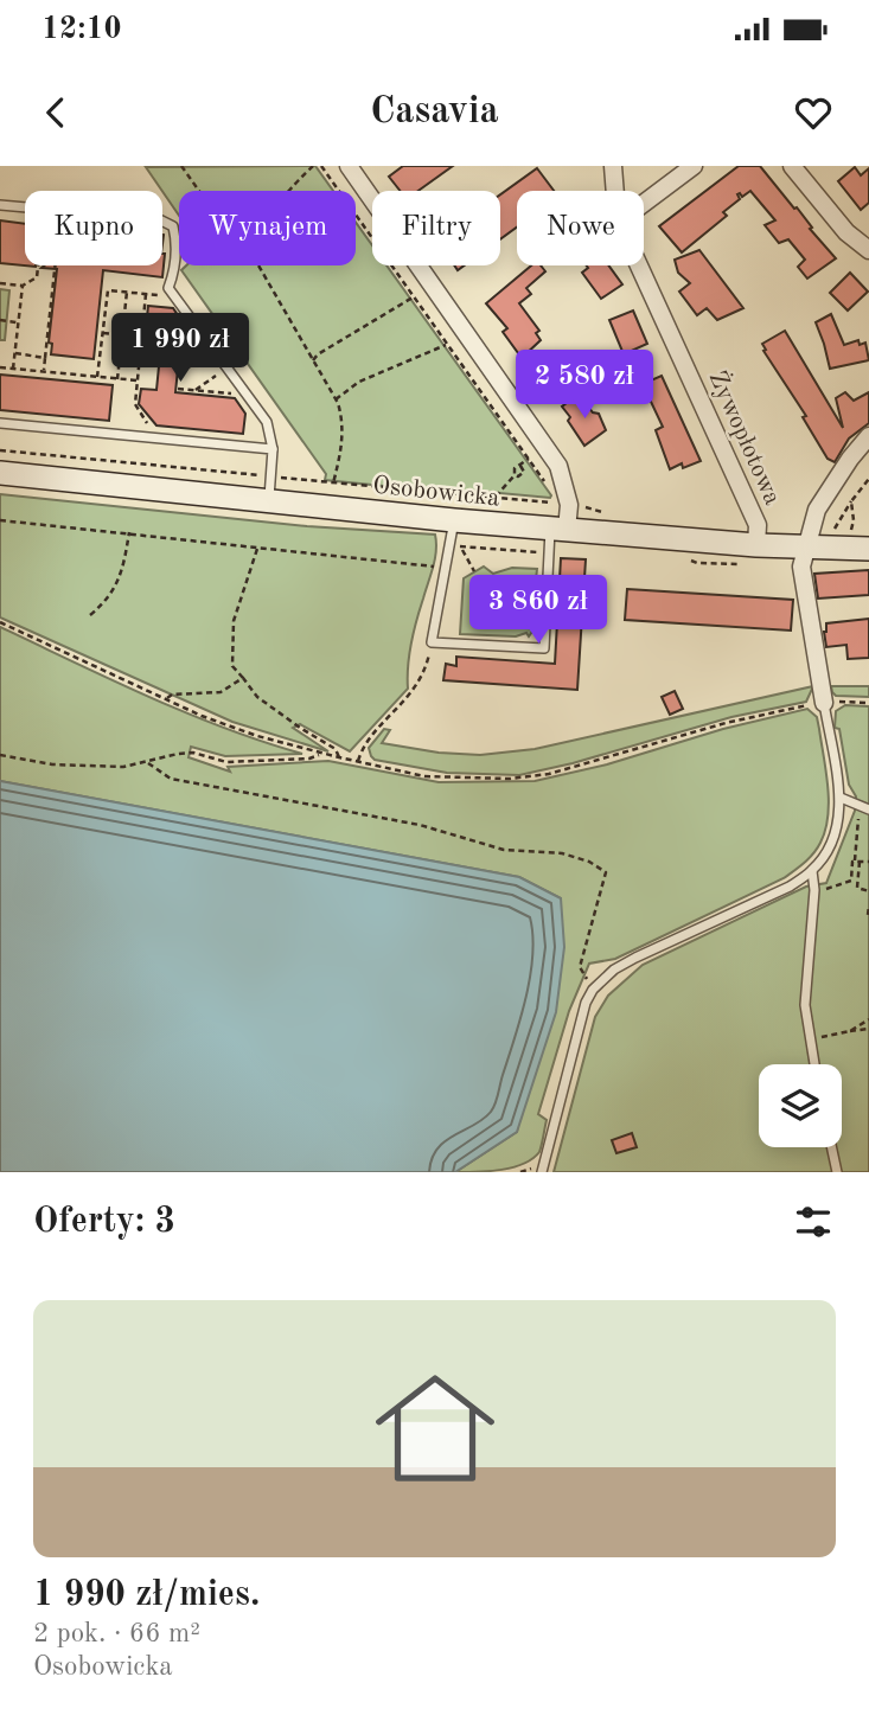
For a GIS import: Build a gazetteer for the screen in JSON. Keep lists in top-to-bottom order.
{
  "streets": {
    "street": ["Żywopłotowa", "Osobowicka"]
  },
  "crossings": [
    ["Żywopłotowa", "Osobowicka"]
  ],
  "page": {
    "status": "12:10",
    "header": "Casavia",
    "chip": [
      "Kupno",
      "Wynajem",
      "Filtry",
      "Nowe"
    ],
    "price": ["1 990 zł", "2 580 zł", "3 860 zł"],
    "heading": "Oferty: 3",
    "list": [
      {
        "name": "1 990 zł/mies.",
        "note": "2 pok. · 66 m² · Osobowicka"
      }
    ]
  }
}
